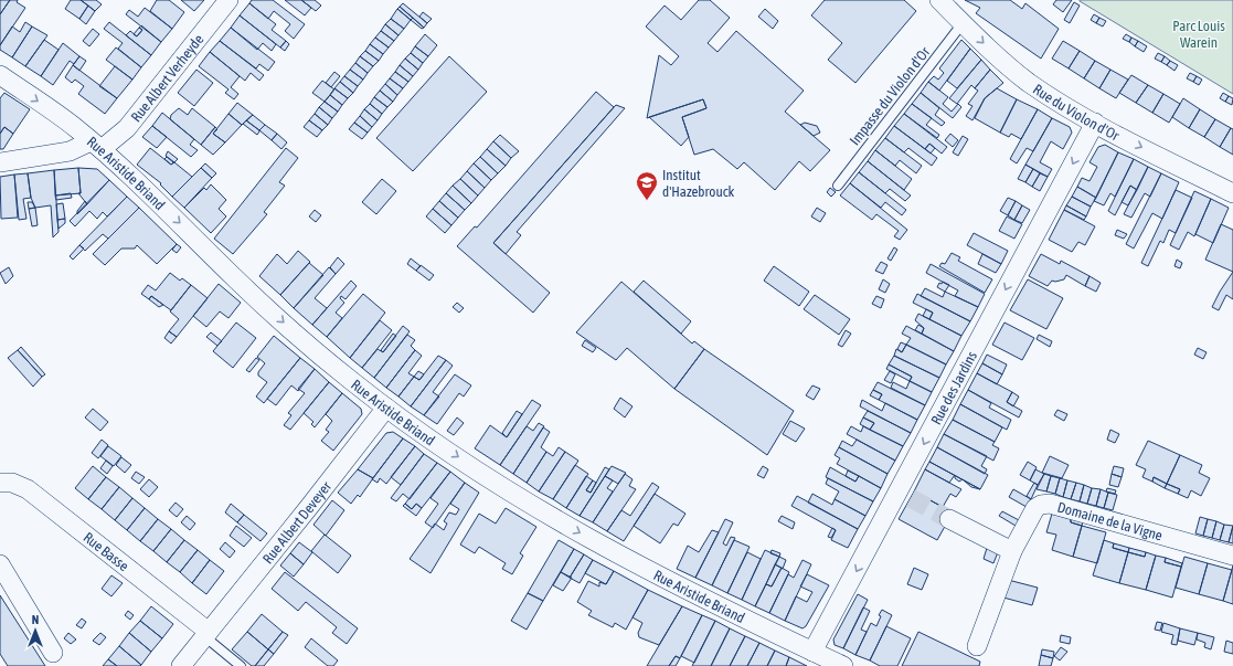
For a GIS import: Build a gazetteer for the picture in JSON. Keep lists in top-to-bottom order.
{
  "streets": {
    "street": [
      "Rue Albert Verheyde",
      "Rue du Violon d'Or",
      "Rue Aristide Briand",
      "Rue des Jardins",
      "Domaine de la Vigne",
      "Rue Albert Deveyer",
      "Rue Basse"
    ],
    "lane": ["Impasse du Violon d'Or"]
  },
  "crossings": [
    ["Rue Albert Verheyde", "Rue Aristide Briand"],
    ["Impasse du Violon d'Or", "Rue du Violon d'Or"],
    ["Rue du Violon d'Or", "Rue des Jardins"],
    ["Rue Aristide Briand", "Rue des Jardins"],
    ["Rue Aristide Briand", "Rue Albert Deveyer"],
    ["Rue Albert Deveyer", "Rue Basse"]
  ],
  "one_way": ["Rue du Violon d'Or", "Rue Aristide Briand", "Rue des Jardins"],
  "parks": ["Parc Louis Warein"],
  "places": {
    "school or university": ["Institut d'Hazebrouck"]
  },
  "north": "top"
}
